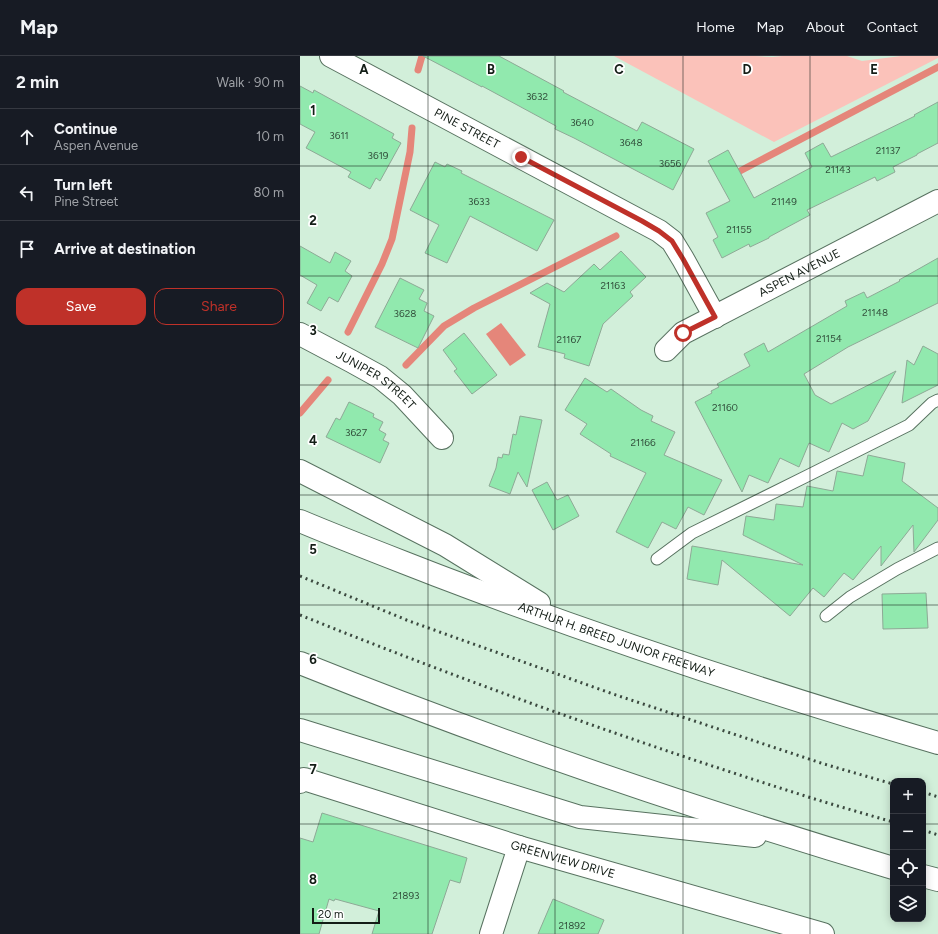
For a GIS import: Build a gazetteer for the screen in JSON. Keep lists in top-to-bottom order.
{
  "streets": {
    "main road": [
      "PINE STREET",
      "ASPEN AVENUE",
      "JUNIPER STREET",
      "ARTHUR H. BREED JUNIOR FREEWAY",
      "GREENVIEW DRIVE"
    ]
  },
  "crossings": [
    ["PINE STREET", "ASPEN AVENUE"]
  ],
  "house_numbers": [
    "3632",
    "3640",
    "3611",
    "3648",
    "21137",
    "3619",
    "3656",
    "21143",
    "3633",
    "21149",
    "21155",
    "21163",
    "21148",
    "3628",
    "21154",
    "21167",
    "21160",
    "3627",
    "21166",
    "21893",
    "21892"
  ],
  "scale_bar": "20 m",
  "page": {
    "header": "Map",
    "nav": [
      "Home",
      "Map",
      "About",
      "Contact"
    ],
    "heading": ["2 min", "Walk · 90 m"],
    "list": [
      ["Continue", "Aspen Avenue", "10 m"],
      ["Turn left", "Pine Street", "80 m"],
      "Arrive at destination"
    ],
    "buttons": ["Save", "Share"],
    "map_buttons": ["+", "−"],
    "scale": "20 m"
  },
  "grid": {
    "columns": [
      "A",
      "B",
      "C",
      "D",
      "E"
    ],
    "rows": [
      "1",
      "2",
      "3",
      "4",
      "5",
      "6",
      "7",
      "8"
    ]
  }
}
